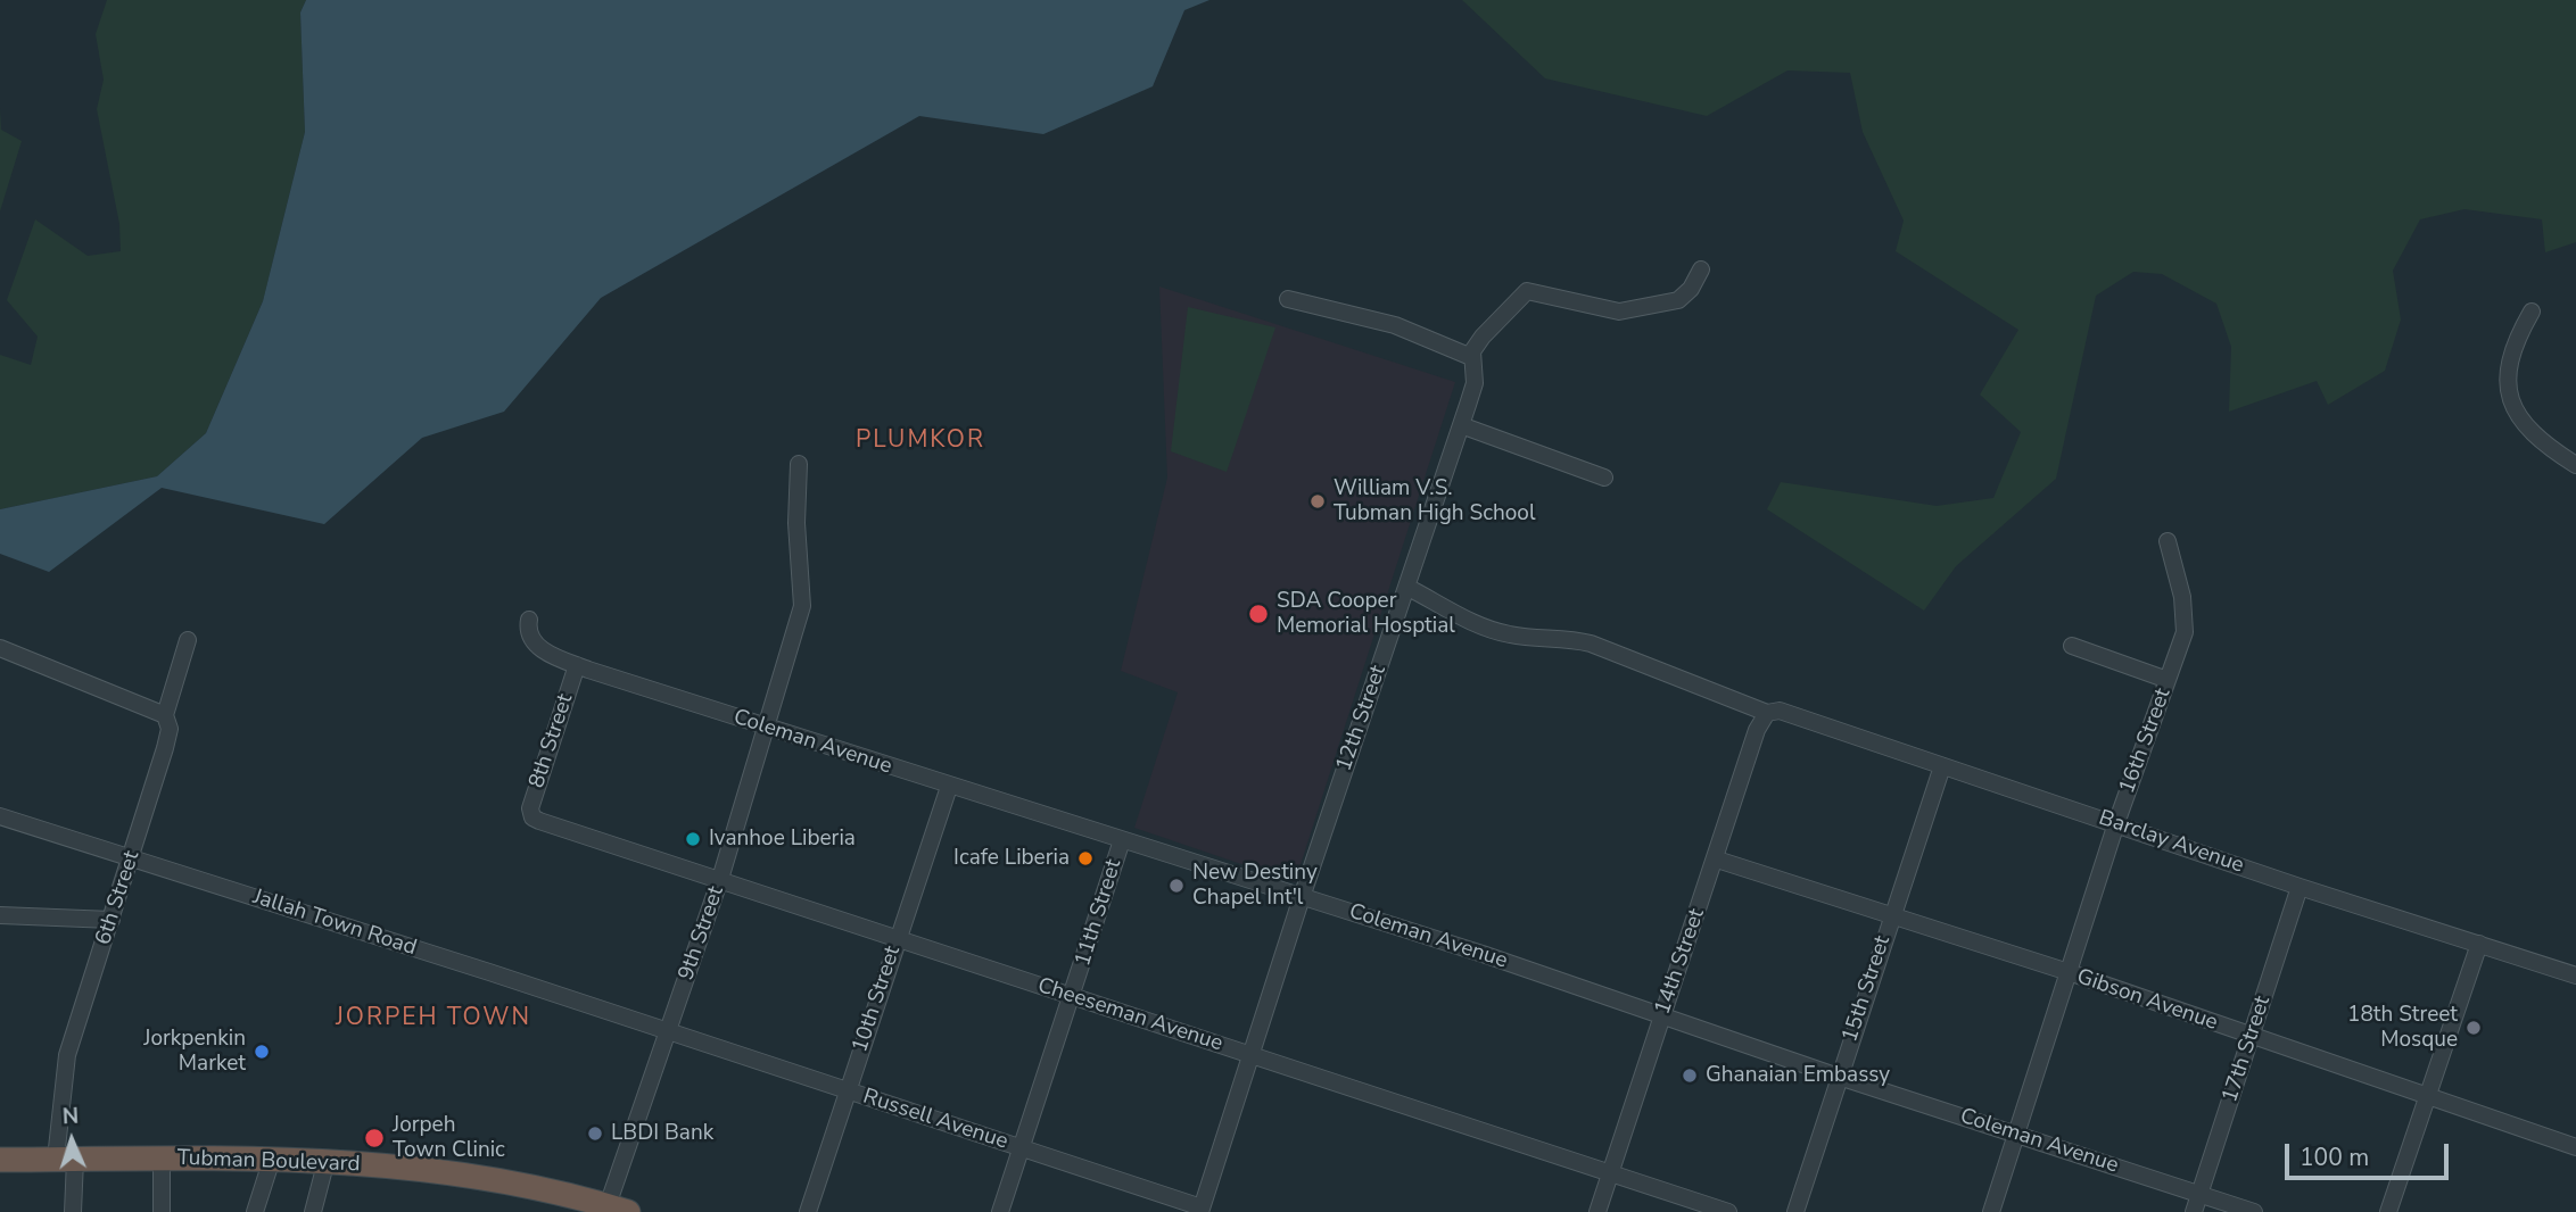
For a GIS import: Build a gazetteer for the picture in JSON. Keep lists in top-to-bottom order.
{
  "streets": {
    "highway": ["Tubman Boulevard"],
    "street": [
      "12th Street",
      "8th Street",
      "16th Street",
      "Coleman Avenue",
      "Barclay Avenue",
      "6th Street",
      "11th Street",
      "Jallah Town Road",
      "9th Street",
      "14th Street",
      "15th Street",
      "10th Street",
      "Gibson Avenue",
      "Cheeseman Avenue",
      "17th Street",
      "Russell Avenue"
    ]
  },
  "crossings": [
    ["12th Street", "Coleman Avenue"],
    ["12th Street", "Barclay Avenue"],
    ["12th Street", "Cheeseman Avenue"],
    ["12th Street", "Russell Avenue"],
    ["8th Street", "Coleman Avenue"],
    ["8th Street", "Cheeseman Avenue"],
    ["16th Street", "Coleman Avenue"],
    ["16th Street", "Barclay Avenue"],
    ["16th Street", "Gibson Avenue"],
    ["Coleman Avenue", "11th Street"],
    ["Coleman Avenue", "9th Street"],
    ["Coleman Avenue", "14th Street"],
    ["Coleman Avenue", "15th Street"],
    ["Coleman Avenue", "10th Street"],
    ["Coleman Avenue", "17th Street"],
    ["Barclay Avenue", "14th Street"],
    ["Barclay Avenue", "15th Street"],
    ["Barclay Avenue", "17th Street"],
    ["6th Street", "Jallah Town Road"],
    ["6th Street", "Tubman Boulevard"],
    ["11th Street", "Cheeseman Avenue"],
    ["11th Street", "Russell Avenue"],
    ["Jallah Town Road", "9th Street"],
    ["Jallah Town Road", "Russell Avenue"],
    ["9th Street", "Cheeseman Avenue"],
    ["9th Street", "Russell Avenue"],
    ["9th Street", "Tubman Boulevard"],
    ["14th Street", "Gibson Avenue"],
    ["14th Street", "Cheeseman Avenue"],
    ["15th Street", "Gibson Avenue"],
    ["10th Street", "Cheeseman Avenue"],
    ["10th Street", "Russell Avenue"],
    ["Gibson Avenue", "17th Street"]
  ],
  "districts": ["PLUMKOR", "JORPEH TOWN"],
  "places": [
    "William V.S. Tubman High School",
    "SDA Cooper Memorial Hosptial",
    "Ivanhoe Liberia",
    "Icafe Liberia",
    "New Destiny Chapel Int'l",
    "18th Street Mosque",
    "Jorkpenkin Market",
    "Ghanaian Embassy",
    "LBDI Bank",
    "Jorpeh Town Clinic"
  ],
  "scale_bar": "100 m",
  "north": "top"
}
